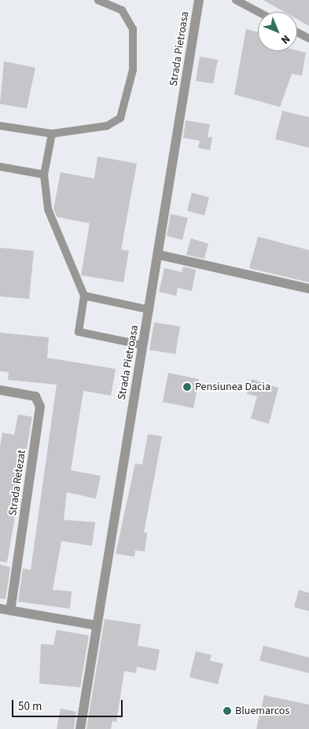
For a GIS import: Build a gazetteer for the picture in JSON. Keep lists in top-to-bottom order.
{
  "streets": {
    "street": ["Strada Pietroasa", "Strada Retezat"]
  },
  "places": ["Pensiunea Dacia", "Bluemarcos"],
  "scale_bar": "50 m",
  "north": "bottom right"
}
